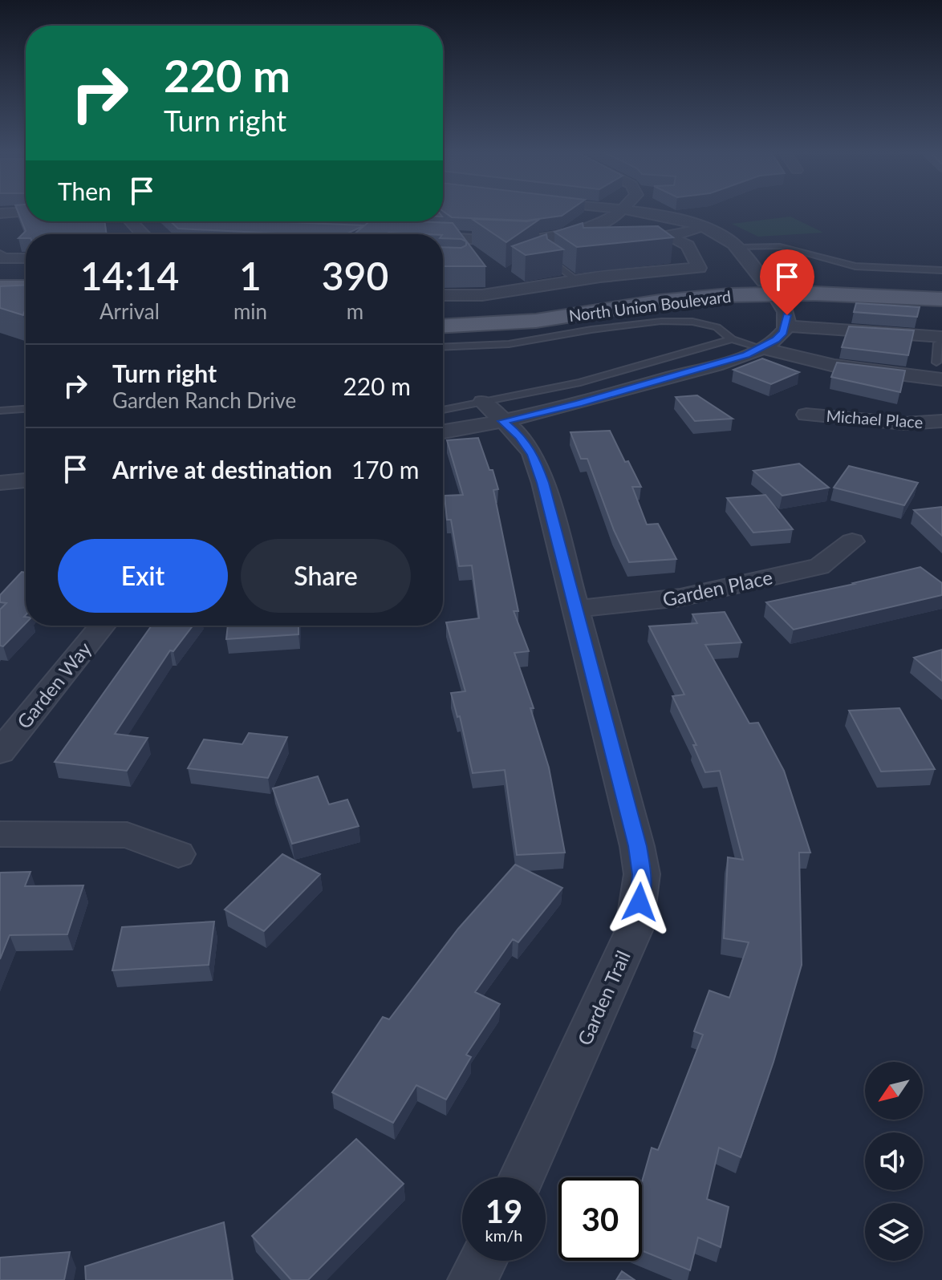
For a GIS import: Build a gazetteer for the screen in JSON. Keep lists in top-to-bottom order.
{
  "streets": {
    "main road": ["North Union Boulevard"],
    "street": [
      "Michael Place",
      "Garden Place",
      "Garden Way",
      "Garden Trail"
    ]
  },
  "crossings": [
    ["Garden Place", "Garden Trail"]
  ],
  "north": "bottom left",
  "page": {
    "turn": ["220 m", "Turn right"],
    "then": "Then",
    "eta": [
      "14:14",
      "Arrival",
      "1",
      "min",
      "390",
      "m"
    ],
    "list": [
      {
        "name": "Turn right",
        "note": "Garden Ranch Drive",
        "value": "220 m"
      },
      {
        "name": "Arrive at destination",
        "value": "170 m"
      }
    ],
    "buttons": ["Exit", "Share"],
    "speed": "19 km/h",
    "limit": "30"
  }
}
